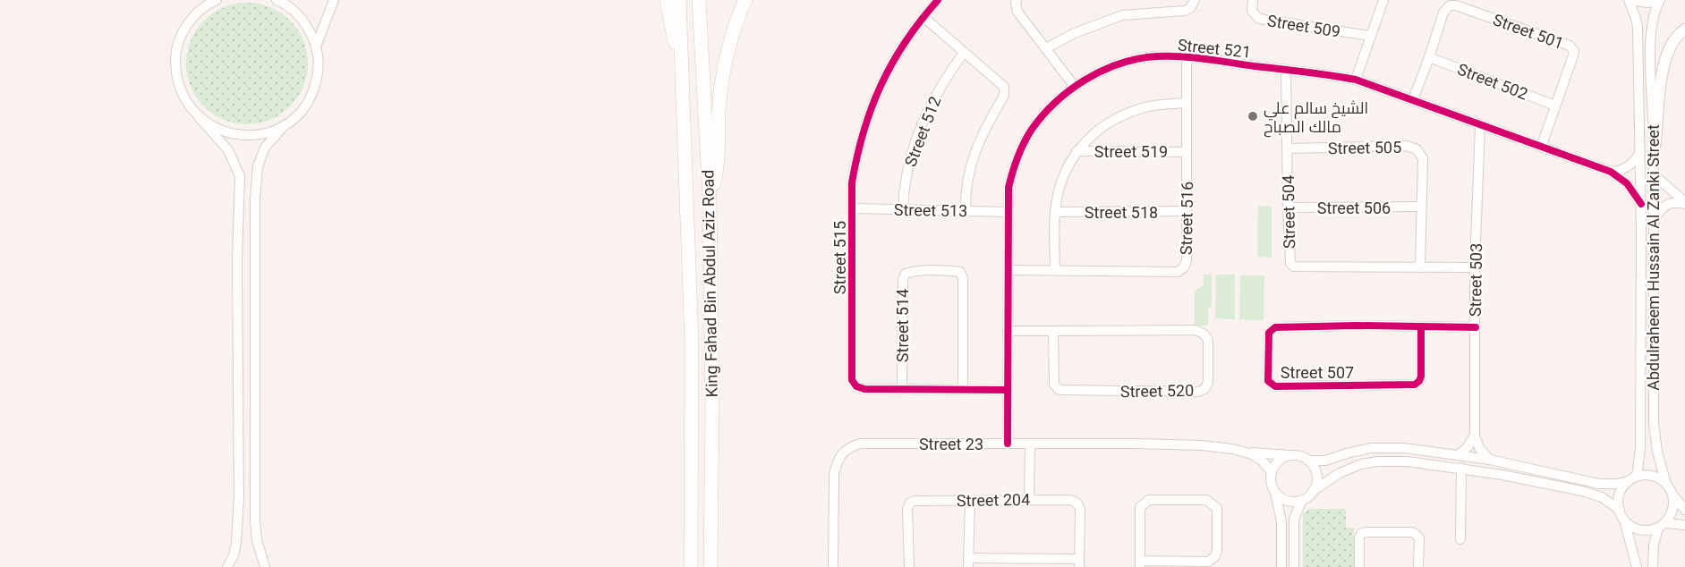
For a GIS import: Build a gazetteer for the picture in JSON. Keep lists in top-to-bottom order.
{
  "streets": {
    "highway": ["King Fahad Bin Abdul Aziz Road"],
    "street": [
      "Street 509",
      "Street 501",
      "Street 521",
      "Street 502",
      "Street 512",
      "Street 505",
      "Street 519",
      "Street 506",
      "Street 513",
      "Street 518",
      "Street 504",
      "Street 516",
      "Street 515",
      "Abdulraheem Hussain Al Zanki Street",
      "Street 503",
      "Street 514",
      "Street 507",
      "Street 520",
      "Street 23",
      "Street 204"
    ]
  },
  "crossings": [
    ["Street 501", "Street 521"],
    ["Street 501", "Street 502"],
    ["Street 521", "Street 513"],
    ["Street 521", "Street 504"],
    ["Street 521", "Street 516"],
    ["Street 521", "Street 515"],
    ["Street 521", "Abdulraheem Hussain Al Zanki Street"],
    ["Street 521", "Street 503"],
    ["Street 521", "Street 520"],
    ["Street 521", "Street 23"],
    ["Street 512", "Street 513"],
    ["Street 505", "Street 506"],
    ["Street 505", "Street 504"],
    ["Street 519", "Street 516"],
    ["Street 506", "Street 504"],
    ["Street 513", "Street 515"],
    ["Street 518", "Street 516"],
    ["Street 504", "Street 503"],
    ["Street 515", "Street 514"],
    ["Street 503", "Street 507"]
  ],
  "places": ["الشيخ سالم علي مالك الصباح"]
}
